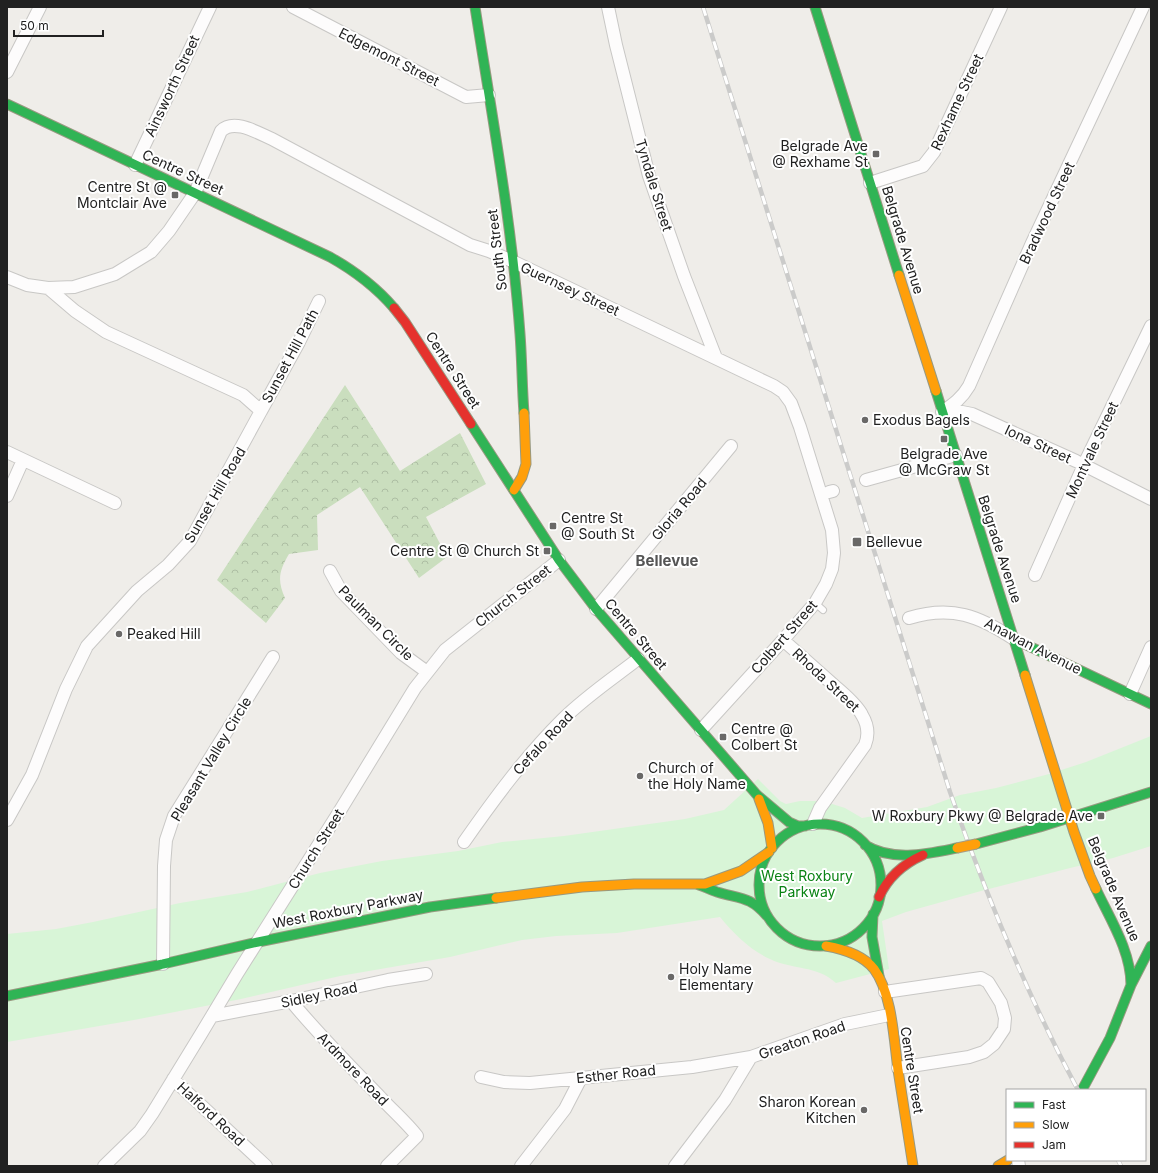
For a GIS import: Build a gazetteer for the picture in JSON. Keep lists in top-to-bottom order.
{
  "streets": {
    "main road": [
      "Centre Street",
      "Belgrade Avenue",
      "South Street",
      "Anawan Avenue",
      "West Roxbury Parkway"
    ],
    "street": [
      "Edgemont Street",
      "Ainsworth Street",
      "Rexhame Street",
      "Tyndale Street",
      "Bradwood Street",
      "Guernsey Street",
      "Sunset Hill Path",
      "Iona Street",
      "Montvale Street",
      "Sunset Hill Road",
      "Gloria Road",
      "Church Street",
      "Paulman Circle",
      "Colbert Street",
      "Rhoda Street",
      "Cefalo Road",
      "Pleasant Valley Circle",
      "Sidley Road",
      "Greaton Road",
      "Ardmore Road",
      "Esther Road",
      "Halford Road"
    ]
  },
  "crossings": [
    ["Edgemont Street", "South Street"],
    ["Ainsworth Street", "Centre Street"],
    ["Rexhame Street", "Belgrade Avenue"],
    ["Centre Street", "South Street"],
    ["Centre Street", "Guernsey Street"],
    ["Centre Street", "Gloria Road"],
    ["Centre Street", "Church Street"],
    ["Centre Street", "Colbert Street"],
    ["Centre Street", "Rhoda Street"],
    ["Centre Street", "Cefalo Road"],
    ["Centre Street", "West Roxbury Parkway"],
    ["Centre Street", "Greaton Road"],
    ["Tyndale Street", "Guernsey Street"],
    ["Bradwood Street", "Belgrade Avenue"],
    ["Bradwood Street", "Iona Street"],
    ["Belgrade Avenue", "Iona Street"],
    ["Belgrade Avenue", "Anawan Avenue"],
    ["South Street", "Guernsey Street"],
    ["Guernsey Street", "Colbert Street"],
    ["Sunset Hill Path", "Sunset Hill Road"],
    ["Iona Street", "Montvale Street"],
    ["Church Street", "Paulman Circle"],
    ["Church Street", "West Roxbury Parkway"],
    ["Church Street", "Sidley Road"],
    ["Church Street", "Halford Road"],
    ["Colbert Street", "Rhoda Street"],
    ["Rhoda Street", "West Roxbury Parkway"],
    ["Pleasant Valley Circle", "West Roxbury Parkway"],
    ["Sidley Road", "Ardmore Road"],
    ["Greaton Road", "Esther Road"]
  ],
  "districts": ["Bellevue"],
  "parks": ["West Roxbury Parkway"],
  "places": {
    "transit": [
      "Belgrade Ave @ Rexhame St",
      "Centre St @ Montclair Ave",
      "Belgrade Ave @ McGraw St",
      "Centre St @ South St",
      "Bellevue",
      "Centre St @ Church St",
      "Centre @ Colbert St",
      "W Roxbury Pkwy @ Belgrade Ave"
    ],
    "other": [
      "Exodus Bagels",
      "Peaked Hill",
      "Church of the Holy Name",
      "Holy Name Elementary",
      "Sharon Korean Kitchen"
    ]
  },
  "legend": ["Fast", "Slow", "Jam"],
  "scale_bar": "50 m"
}
